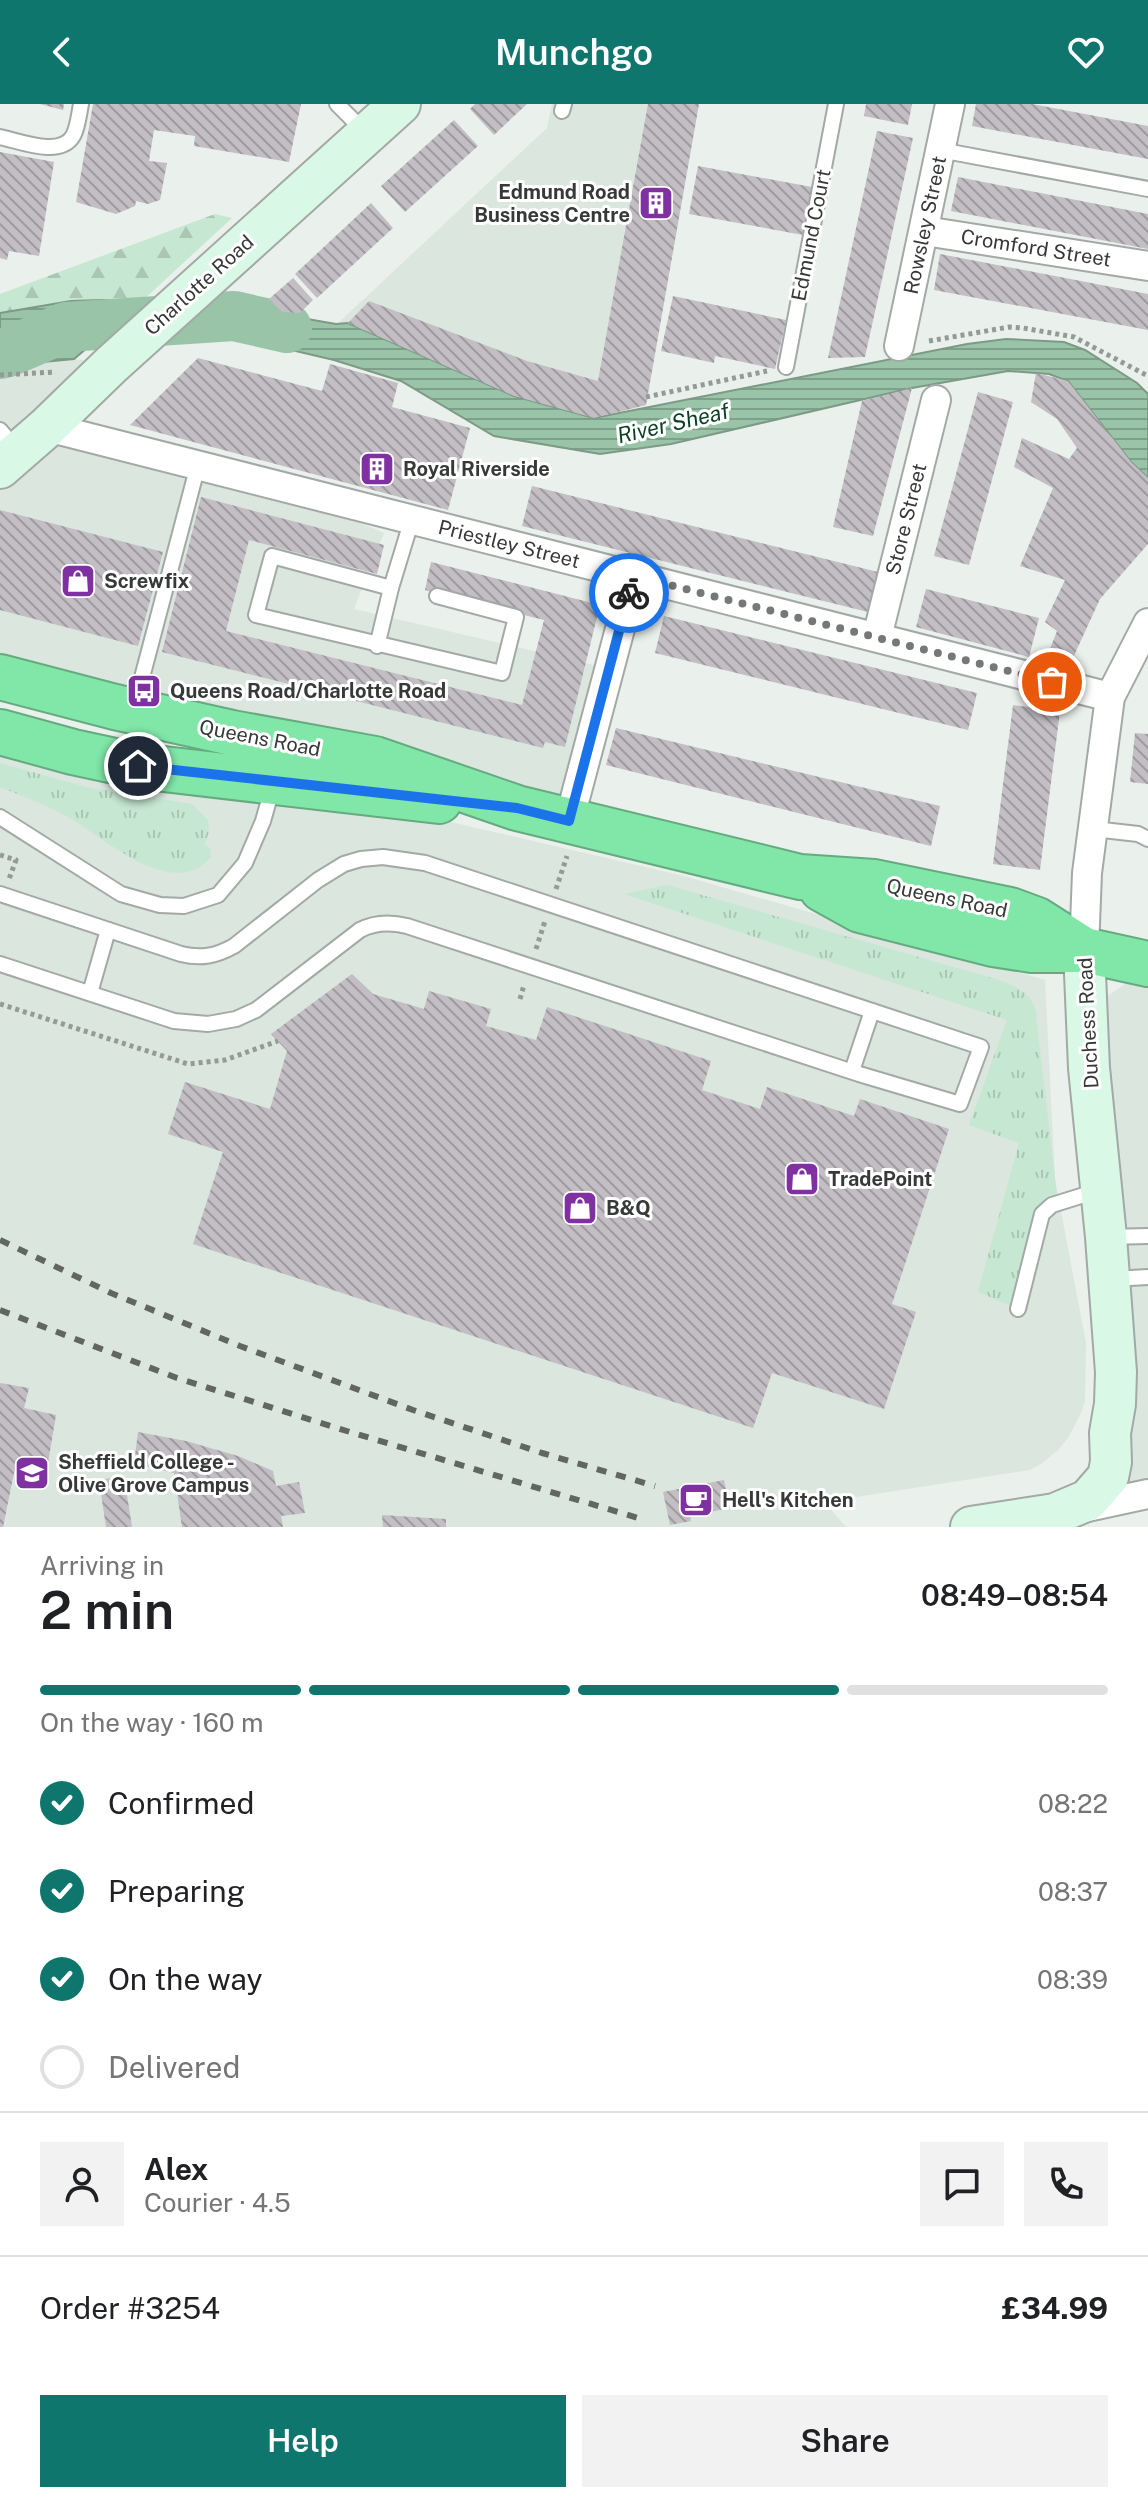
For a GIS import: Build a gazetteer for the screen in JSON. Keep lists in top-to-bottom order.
{
  "streets": {
    "highway": ["Queens Road"],
    "street": [
      "Rowsley Street",
      "Cromford Street",
      "Charlotte Road",
      "Store Street",
      "Priestley Street",
      "Duchess Road"
    ],
    "lane": ["Edmund Court"]
  },
  "crossings": [
    ["Rowsley Street", "Cromford Street"],
    ["Charlotte Road", "Priestley Street"],
    ["Store Street", "Priestley Street"],
    ["Priestley Street", "Duchess Road"],
    ["Queens Road", "Duchess Road"]
  ],
  "water": ["River Sheaf"],
  "places": {
    "building": ["Edmund Road Business Centre", "Royal Riverside"],
    "shop": ["Screwfix", "TradePoint", "B&Q"],
    "bus stop": ["Queens Road/Charlotte Road"],
    "school or university": ["Sheffield College - Olive Grove Campus"],
    "cafe": ["Hell's Kitchen"]
  },
  "page": {
    "header": "Munchgo",
    "heading": ["2 min", "Arriving in", "08:49–08:54"],
    "panel": [
      "Alex",
      "Courier · 4.5",
      "Order #3254",
      "£34.99"
    ],
    "bar": "On the way · 160 m",
    "list": [
      ["Confirmed", "08:22"],
      ["Preparing", "08:37"],
      ["On the way", "08:39"],
      "Delivered"
    ],
    "buttons": ["Help", "Share"]
  }
}
